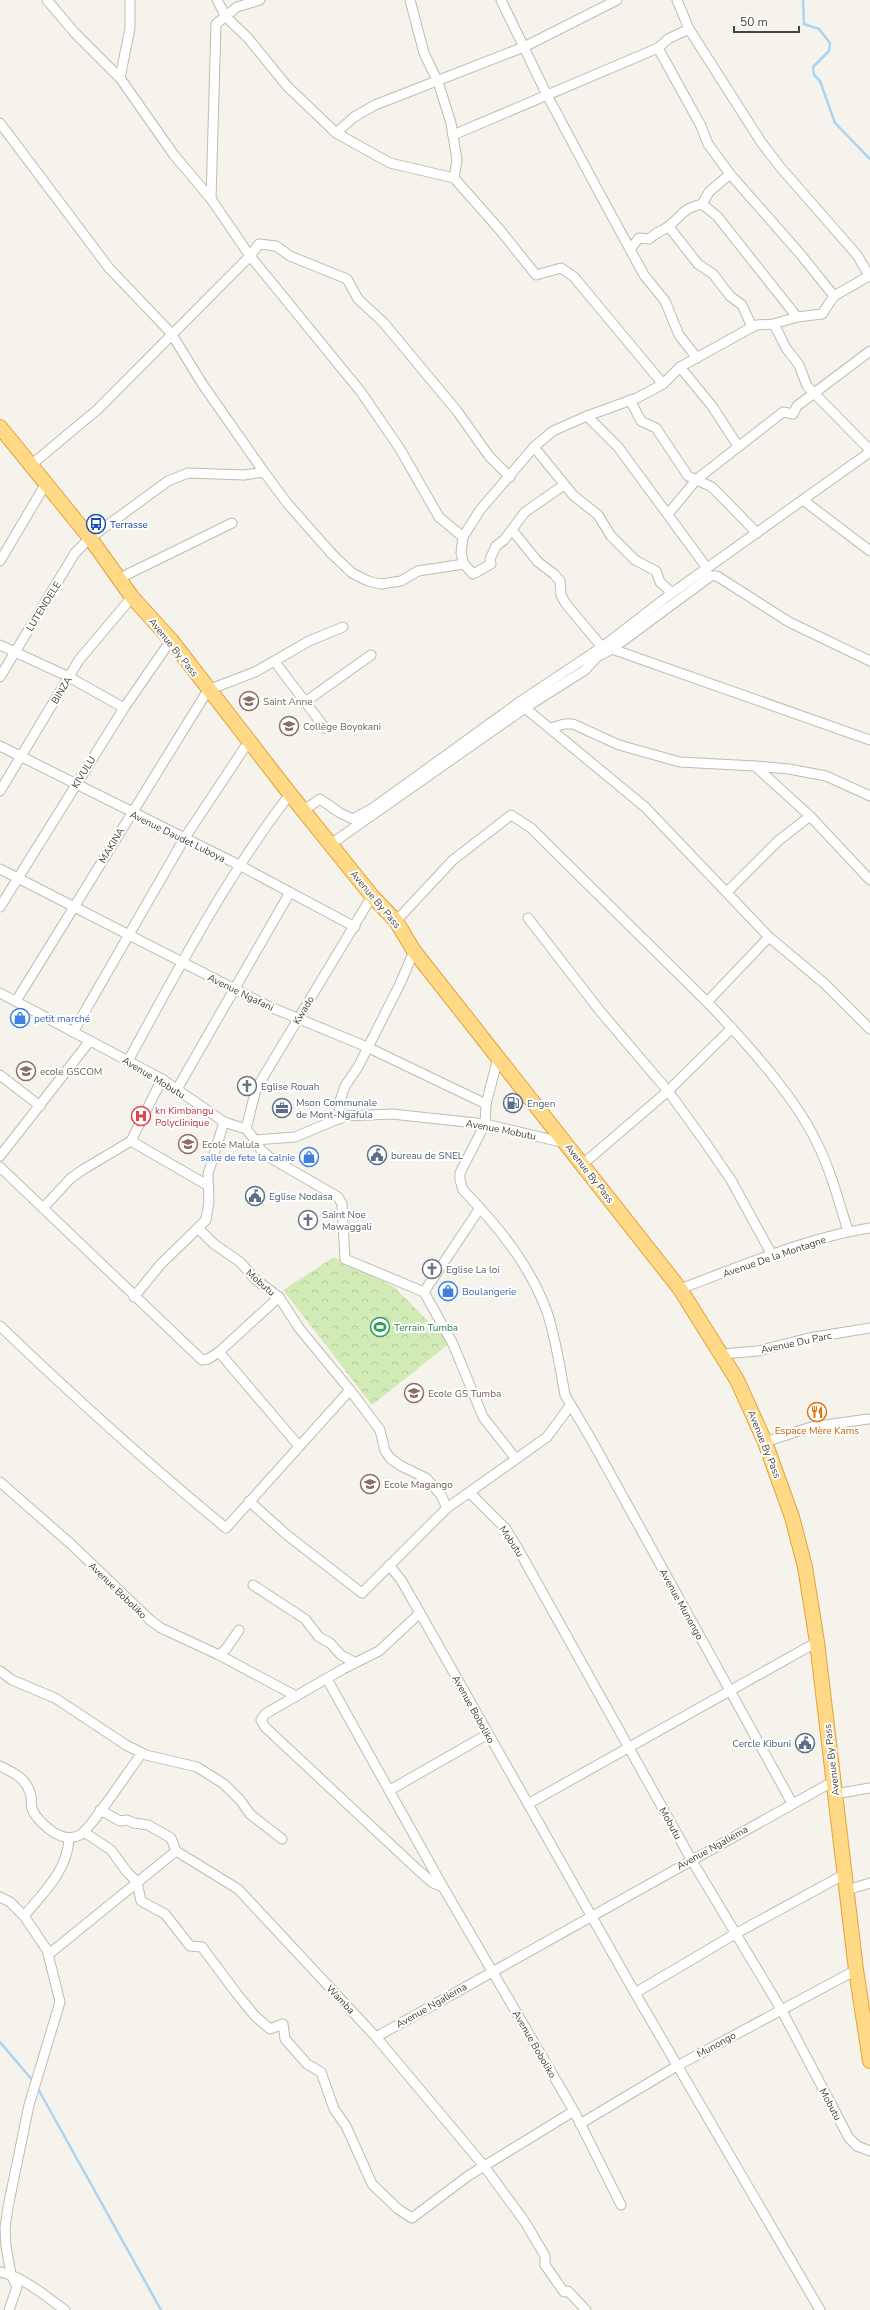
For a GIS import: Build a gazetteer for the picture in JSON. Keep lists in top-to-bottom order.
{
  "streets": {
    "highway": ["Avenue By Pass"],
    "street": [
      "LUTENDELE",
      "BINZA",
      "KIVULU",
      "Avenue Daudet Luboya",
      "MAKINA",
      "Avenue Ngafani",
      "Kwado",
      "Avenue Mobutu",
      "Avenue De la Montagne",
      "Mobutu",
      "Avenue Du Parc",
      "Avenue Boboliko",
      "Avenue Munongo",
      "Avenue Ngaliema",
      "Wamba",
      "Munongo"
    ]
  },
  "crossings": [
    ["LUTENDELE", "Avenue By Pass"],
    ["Avenue By Pass", "BINZA"],
    ["Avenue By Pass", "KIVULU"],
    ["Avenue By Pass", "MAKINA"],
    ["Avenue By Pass", "Kwado"],
    ["Avenue By Pass", "Avenue Mobutu"],
    ["Avenue By Pass", "Avenue De la Montagne"],
    ["Avenue By Pass", "Avenue Du Parc"],
    ["Avenue By Pass", "Avenue Ngaliema"],
    ["Avenue By Pass", "Munongo"],
    ["BINZA", "Avenue Daudet Luboya"],
    ["KIVULU", "Avenue Daudet Luboya"],
    ["KIVULU", "Avenue Ngafani"],
    ["Avenue Daudet Luboya", "MAKINA"],
    ["Avenue Daudet Luboya", "Kwado"],
    ["MAKINA", "Avenue Ngafani"],
    ["MAKINA", "Avenue Mobutu"],
    ["Avenue Ngafani", "Kwado"],
    ["Kwado", "Avenue Mobutu"],
    ["Avenue Mobutu", "Avenue Munongo"],
    ["Mobutu", "Avenue Ngaliema"],
    ["Mobutu", "Munongo"],
    ["Avenue Boboliko", "Avenue Ngaliema"],
    ["Avenue Boboliko", "Munongo"],
    ["Avenue Munongo", "Avenue Ngaliema"],
    ["Avenue Ngaliema", "Wamba"]
  ],
  "places": {
    "bus stop": ["Terrasse"],
    "school or university": [
      "Saint Anne",
      "Collège Boyokani",
      "ecole GSCOM",
      "Ecole Malula",
      "Ecole GS Tumba",
      "Ecole Magango"
    ],
    "shop": ["petit marché", "salle de fete la calnie", "Boulangerie"],
    "church": ["Eglise Rouah", "Saint Noe Mawaggali", "Eglise La loi"],
    "fuel station": ["Engen"],
    "office": ["Mson Communale de Mont-Ngafula"],
    "hospital": ["kn Kimbangu Polyclinique"],
    "public building": ["bureau de SNEL", "Eglise Nodasa", "Cercle Kibuni"],
    "sports": ["Terrain Tumba"],
    "restaurant": ["Espace Mère Kams"]
  },
  "scale_bar": "50 m"
}
